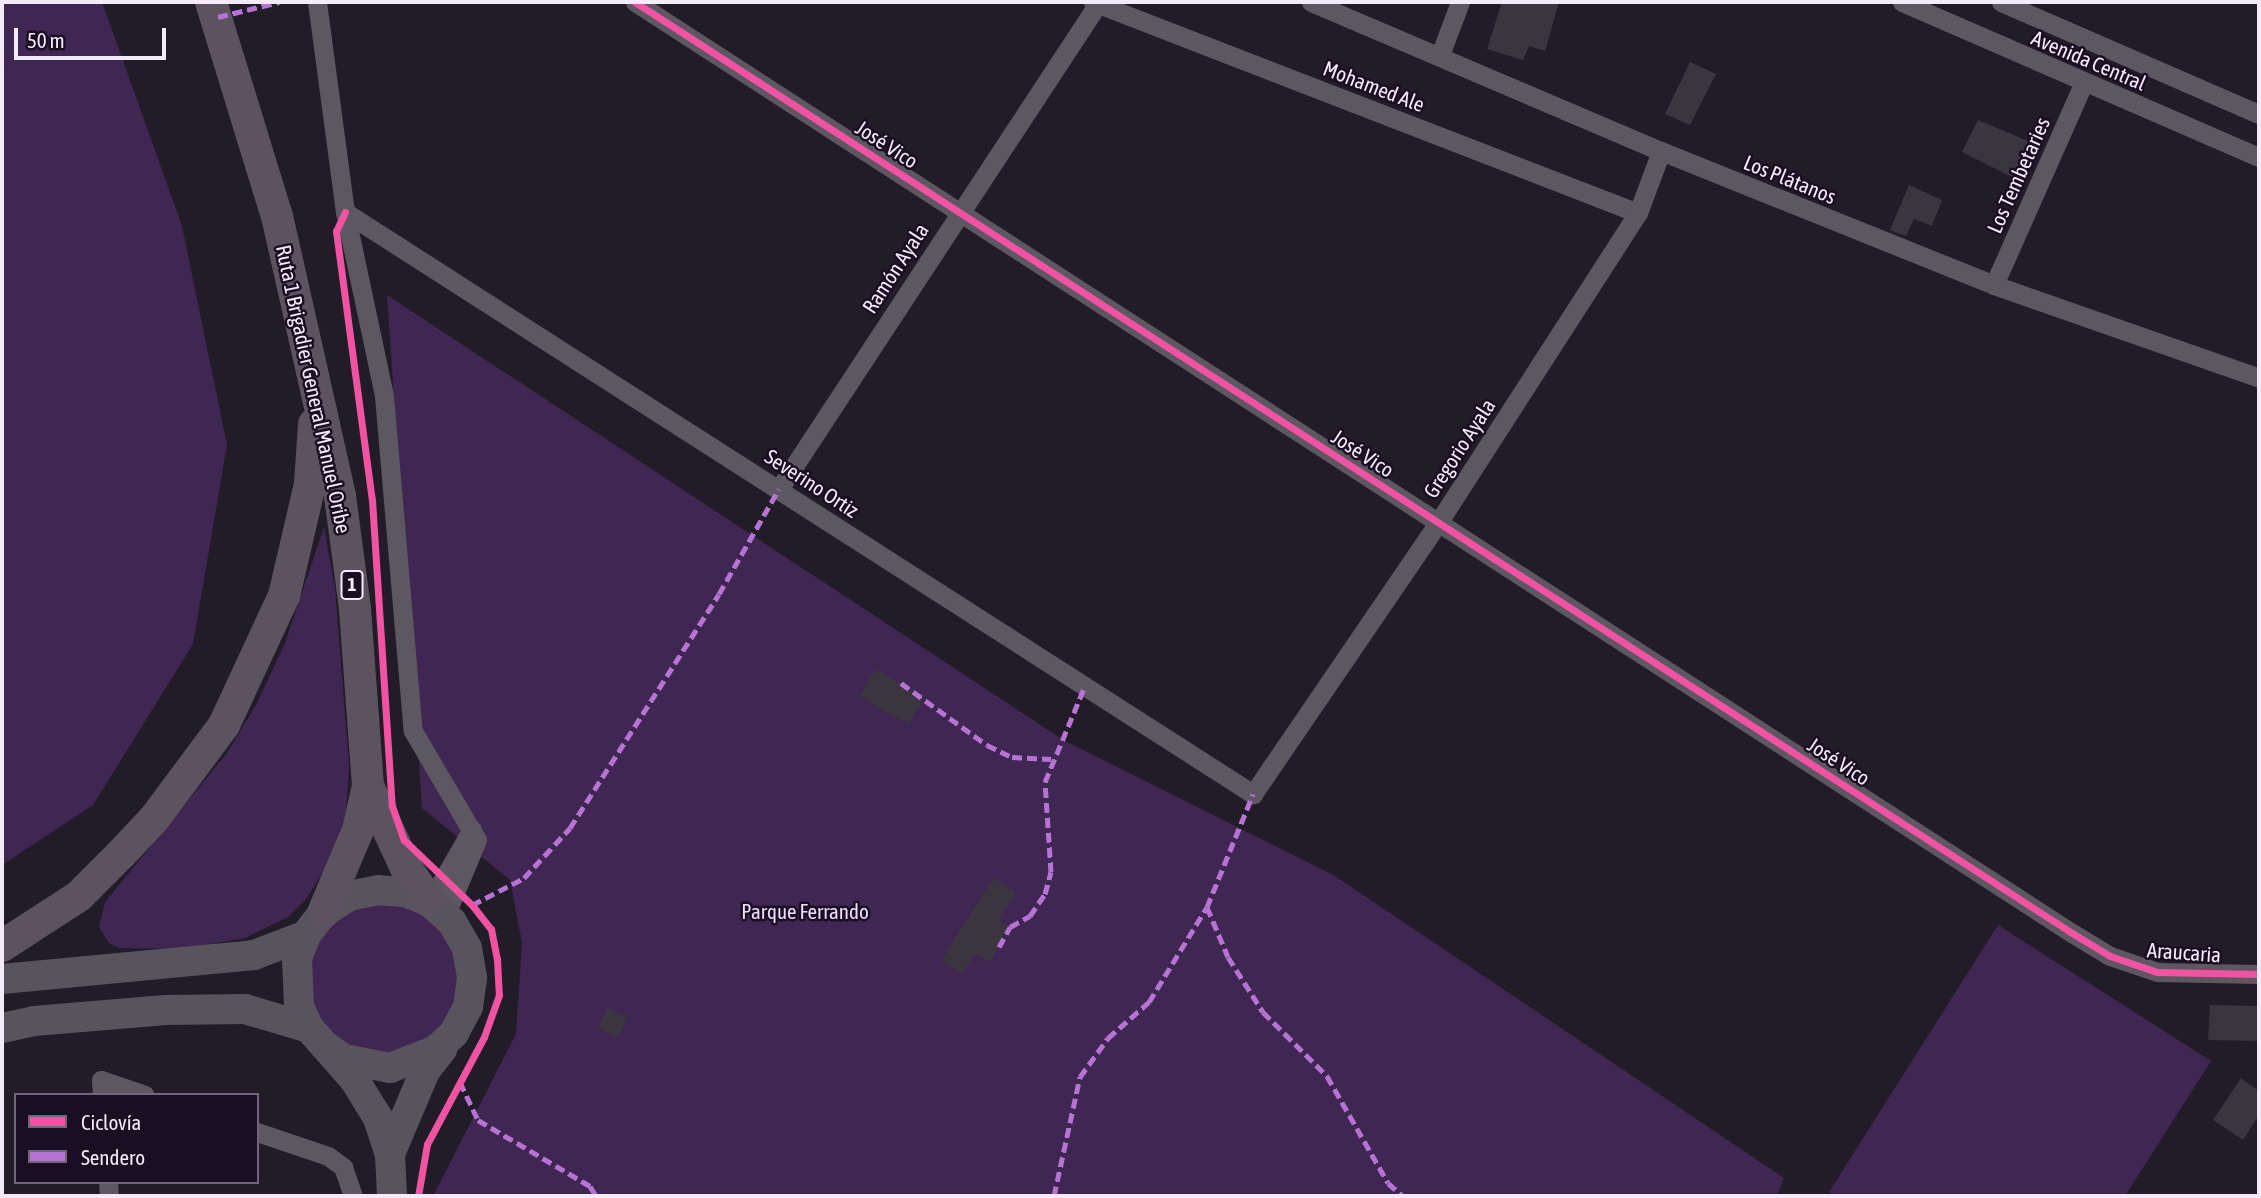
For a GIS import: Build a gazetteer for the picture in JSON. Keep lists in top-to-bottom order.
{
  "streets": {
    "highway": ["Ruta 1 Brigadier General Manuel Oribe", "1"],
    "street": [
      "Avenida Central",
      "Mohamed Ale",
      "José Vico",
      "Los Tembetaries",
      "Los Plátanos",
      "Ramón Ayala",
      "Gregorio Ayala",
      "Severino Ortiz",
      "Araucaria"
    ]
  },
  "crossings": [
    ["Avenida Central", "Los Tembetaries"],
    ["Mohamed Ale", "Ramón Ayala"],
    ["Mohamed Ale", "Gregorio Ayala"],
    ["José Vico", "Ramón Ayala"],
    ["José Vico", "Gregorio Ayala"],
    ["José Vico", "Araucaria"],
    ["Los Tembetaries", "Los Plátanos"],
    ["Los Plátanos", "Gregorio Ayala"],
    ["Ramón Ayala", "Severino Ortiz"],
    ["Ruta 1 Brigadier General Manuel Oribe", "1"],
    ["Gregorio Ayala", "Severino Ortiz"]
  ],
  "parks": ["Parque Ferrando"],
  "legend": ["Ciclovía", "Sendero"],
  "scale_bar": "50 m"
}
